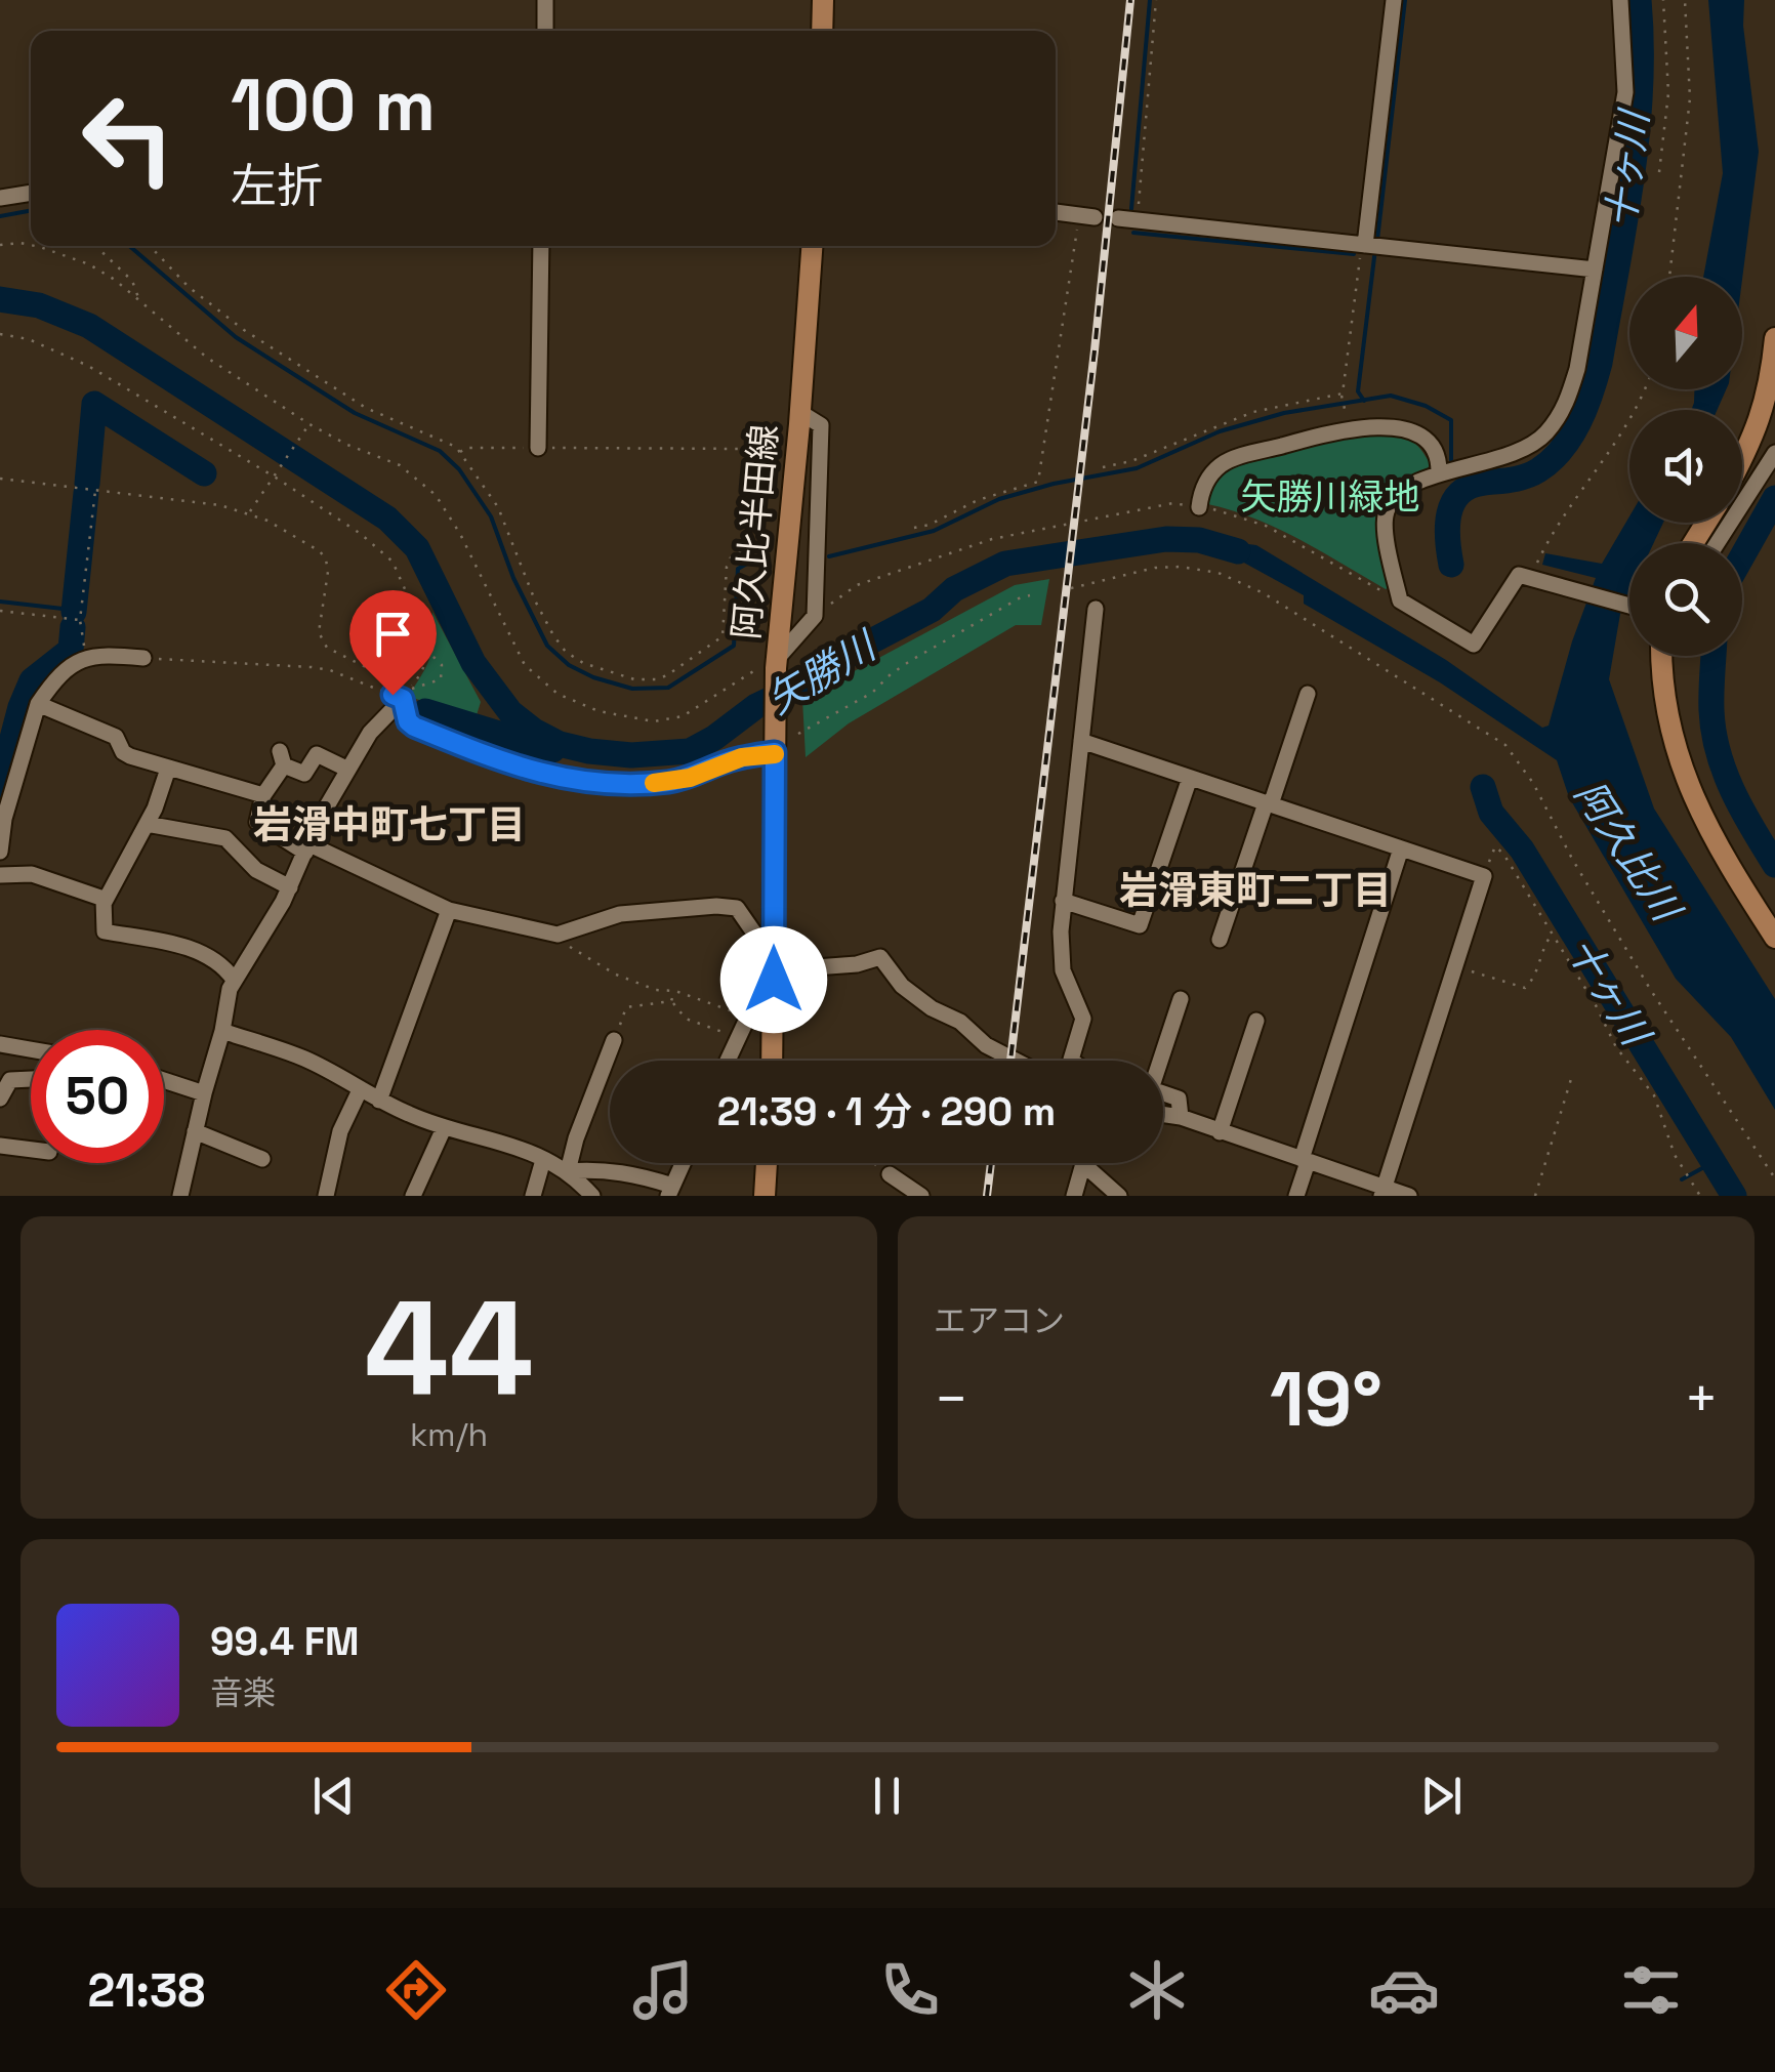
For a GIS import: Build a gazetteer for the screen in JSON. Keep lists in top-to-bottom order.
{
  "streets": {
    "main road": ["阿久比半田線"]
  },
  "districts": ["岩滑中町七丁目", "岩滑東町二丁目"],
  "water": ["十ヶ川", "矢勝川", "阿久比川"],
  "parks": ["矢勝川緑地"],
  "north": "top",
  "page": {
    "turn": ["100 m", "左折"],
    "limit": "50",
    "trip": "21:39 · 1 分 · 290 m",
    "tile": [
      ["44", "km/h"],
      "エアコン"
    ],
    "heat": ["−", "19°", "+"],
    "song": ["99.4 FM", "音楽"],
    "tabs": "21:38"
  }
}
